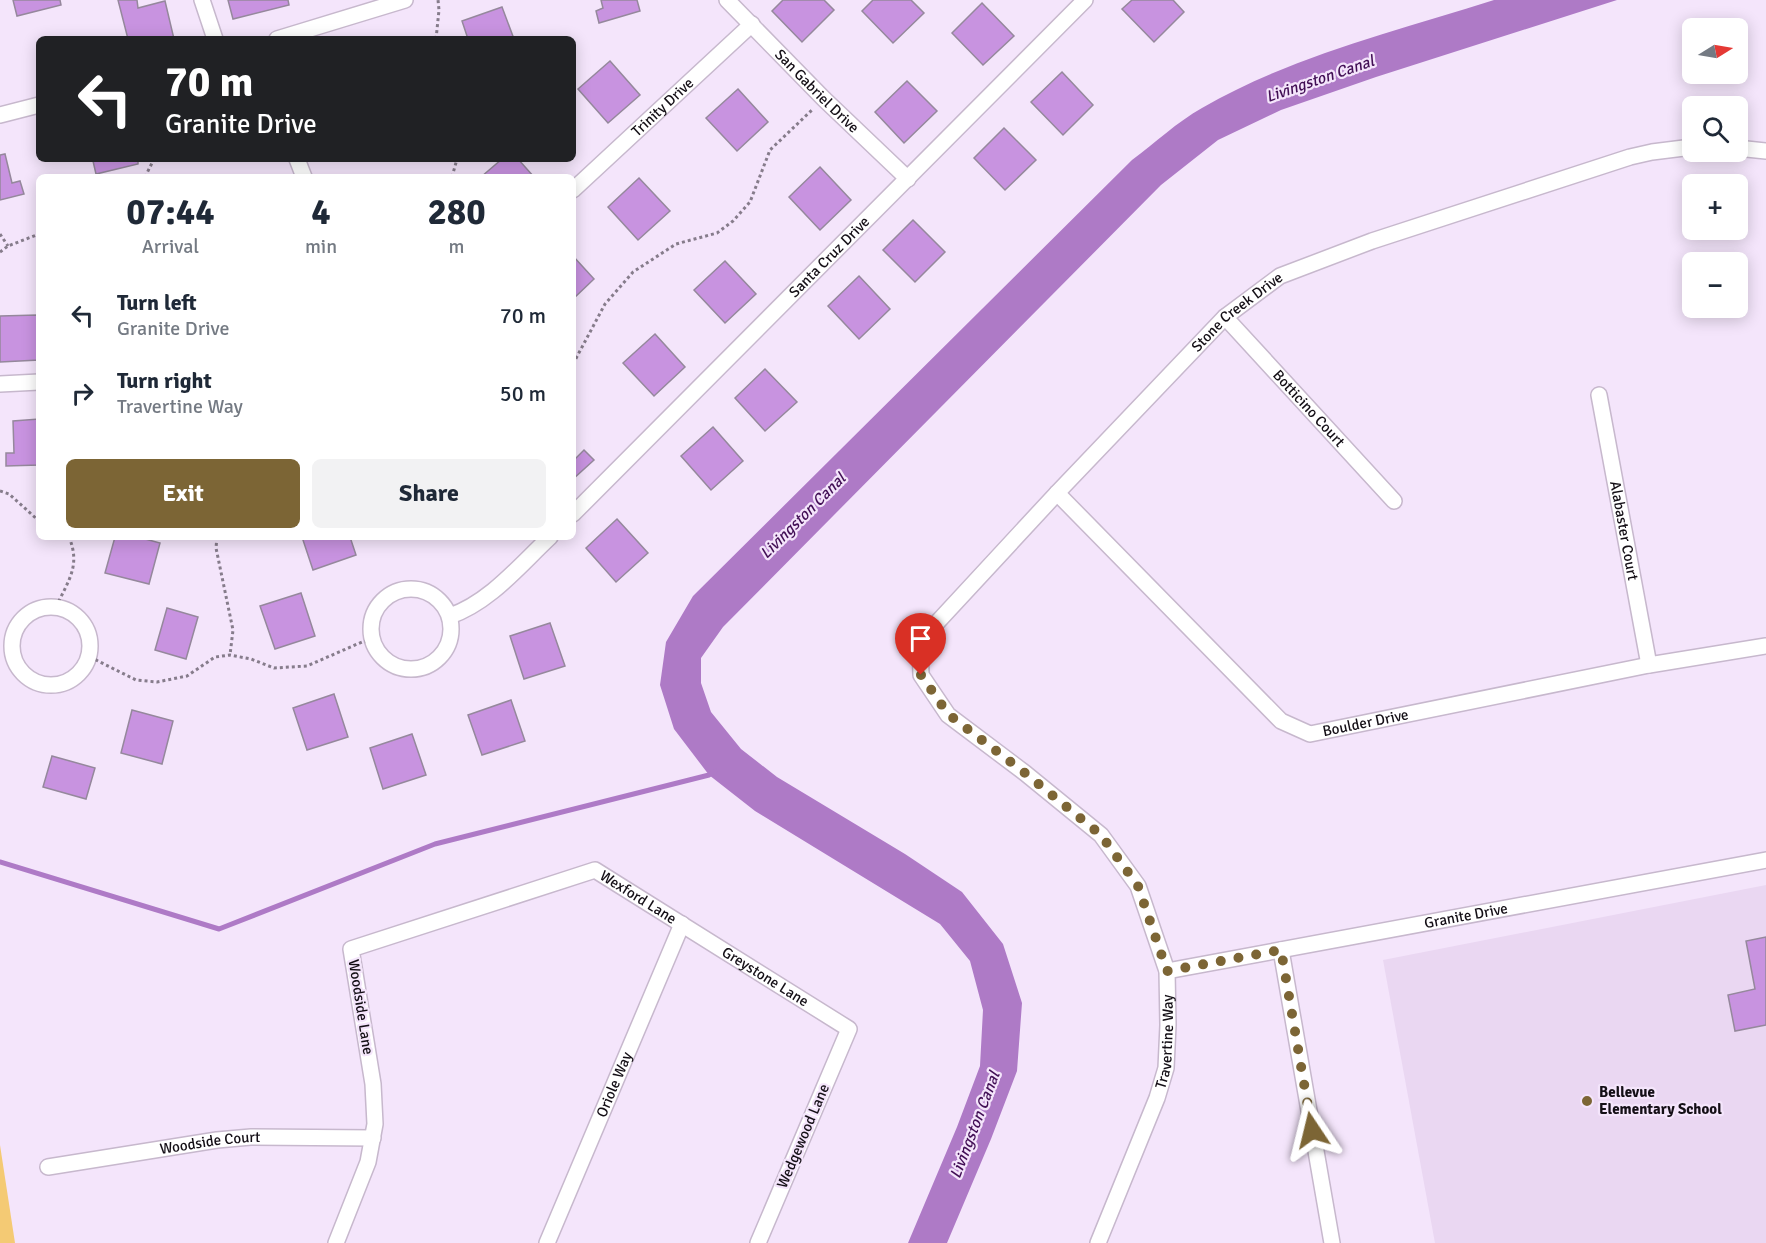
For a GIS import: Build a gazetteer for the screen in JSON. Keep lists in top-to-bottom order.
{
  "streets": {
    "street": [
      "San Gabriel Drive",
      "Trinity Drive",
      "Santa Cruz Drive",
      "Stone Creek Drive",
      "Botticino Court",
      "Alabaster Court",
      "Boulder Drive",
      "Wexford Lane",
      "Granite Drive",
      "Greystone Lane",
      "Woodside Lane",
      "Travertine Way",
      "Oriole Way",
      "Wedgewood Lane",
      "Woodside Court"
    ]
  },
  "crossings": [
    ["San Gabriel Drive", "Trinity Drive"],
    ["San Gabriel Drive", "Santa Cruz Drive"],
    ["Stone Creek Drive", "Botticino Court"],
    ["Stone Creek Drive", "Boulder Drive"],
    ["Stone Creek Drive", "Travertine Way"],
    ["Alabaster Court", "Boulder Drive"],
    ["Wexford Lane", "Greystone Lane"],
    ["Wexford Lane", "Woodside Lane"],
    ["Wexford Lane", "Oriole Way"],
    ["Granite Drive", "Travertine Way"],
    ["Greystone Lane", "Oriole Way"],
    ["Greystone Lane", "Wedgewood Lane"],
    ["Woodside Lane", "Woodside Court"]
  ],
  "water": ["Livingston Canal"],
  "places": ["Bellevue Elementary School"],
  "north": "right",
  "page": {
    "map_buttons": ["+", "−"],
    "turn": ["70 m", "Granite Drive"],
    "eta": [
      "07:44",
      "Arrival",
      "4",
      "min",
      "280",
      "m"
    ],
    "list": [
      {
        "name": "Turn left",
        "note": "Granite Drive",
        "value": "70 m"
      },
      {
        "name": "Turn right",
        "note": "Travertine Way",
        "value": "50 m"
      }
    ],
    "buttons": ["Exit", "Share"]
  }
}
